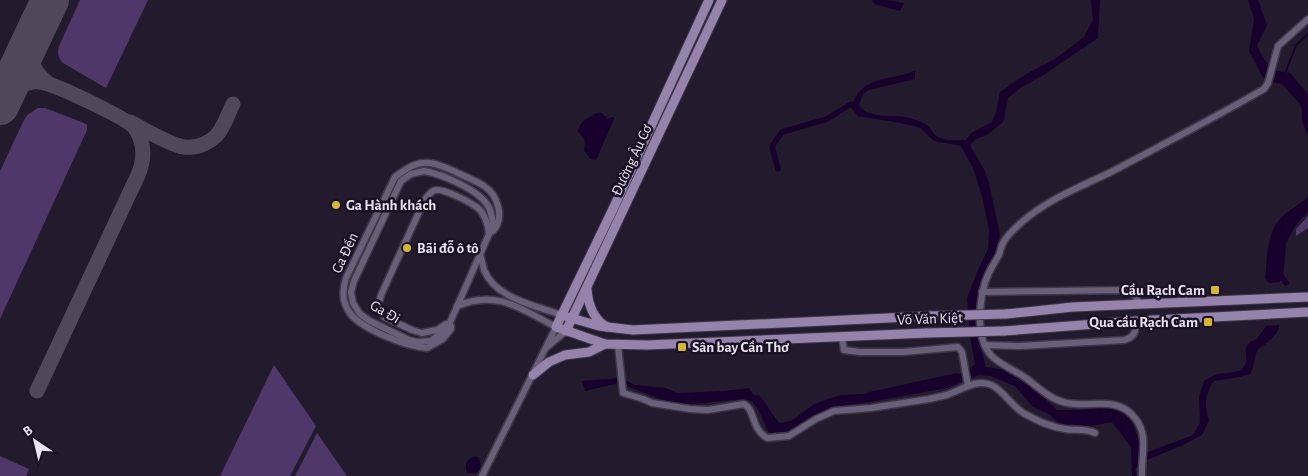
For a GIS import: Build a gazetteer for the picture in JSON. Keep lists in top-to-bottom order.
{
  "streets": {
    "main road": ["Đường Âu Cơ", "Võ Văn Kiệt"],
    "street": ["Ga Đến", "Ga Đi"]
  },
  "crossings": [
    ["Đường Âu Cơ", "Võ Văn Kiệt"],
    ["Ga Đến", "Ga Đi"]
  ],
  "places": {
    "other": ["Ga Hành khách", "Bãi đỗ ô tô"],
    "transit": ["Cầu Rạch Cam", "Qua cầu Rạch Cam", "Sân bay Cần Thơ"]
  },
  "north": "top left"
}
